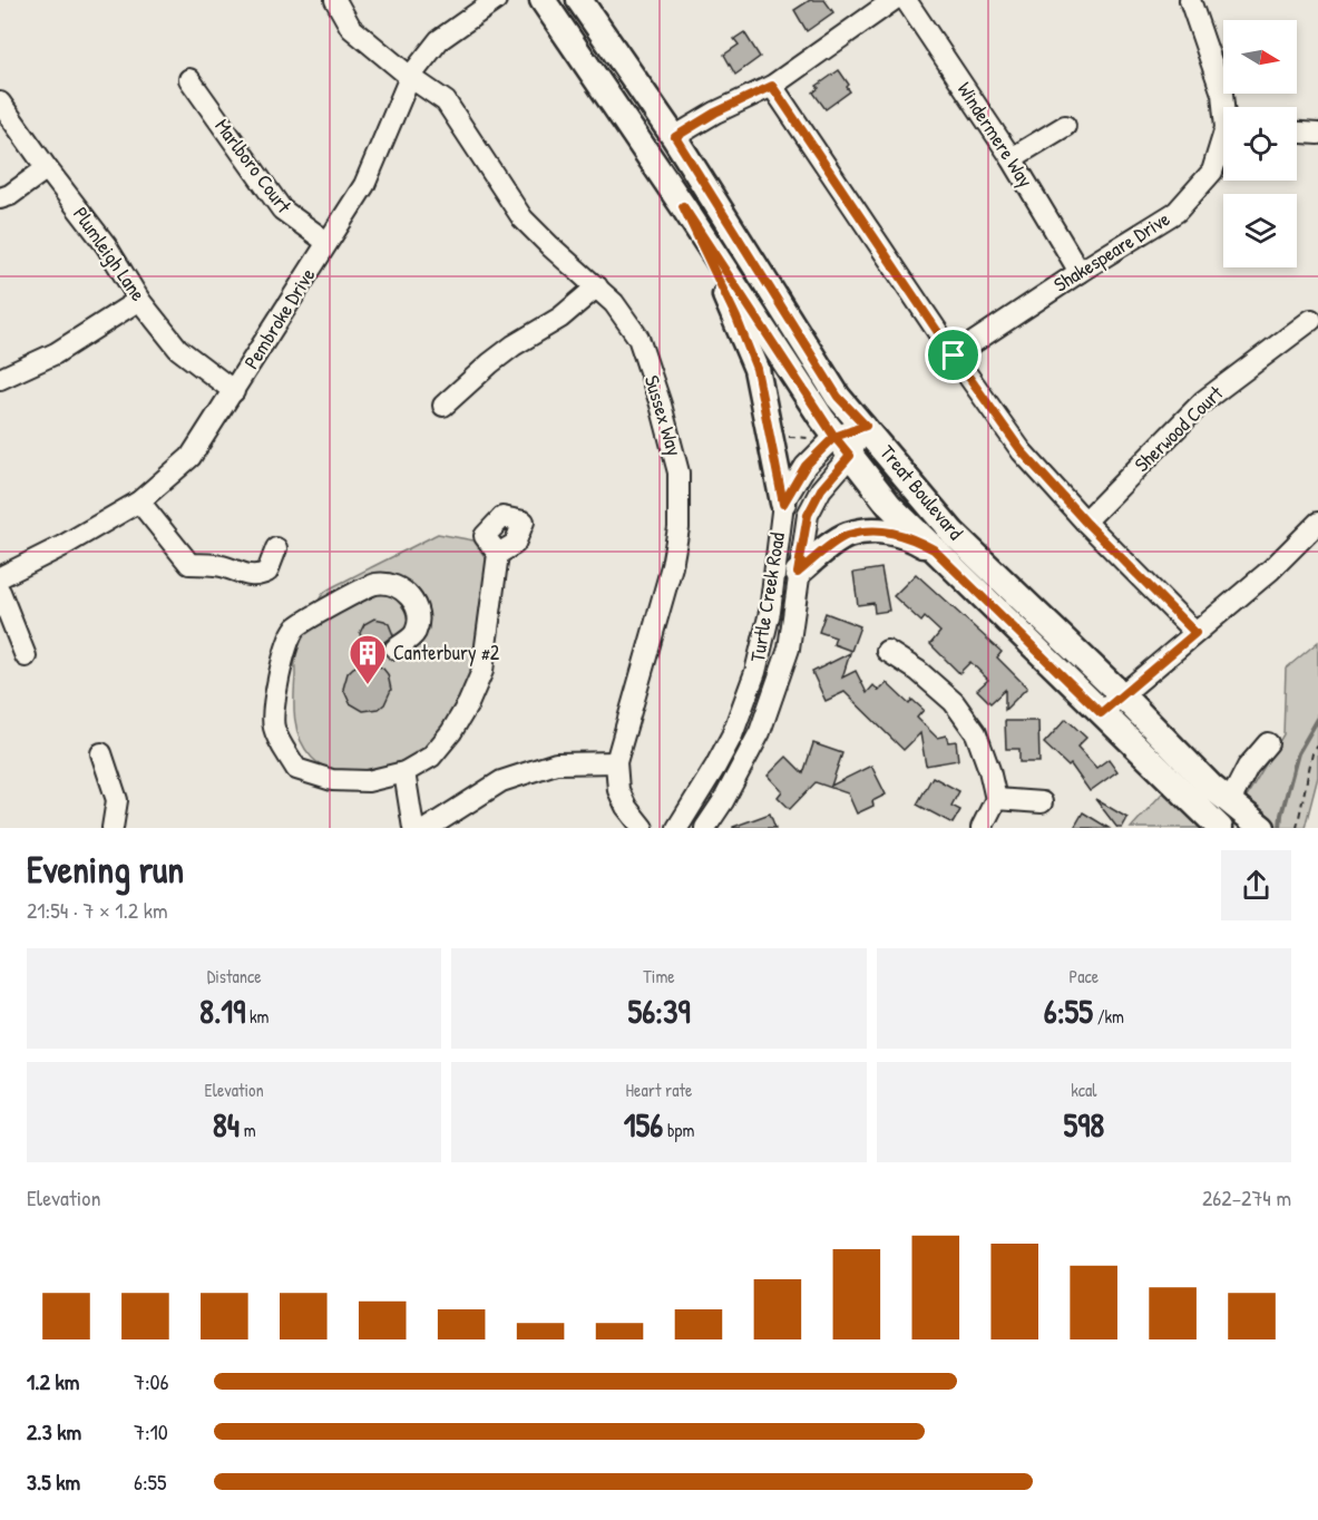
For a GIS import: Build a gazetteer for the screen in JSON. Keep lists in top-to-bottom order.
{
  "streets": {
    "main road": ["Treat Boulevard"],
    "street": [
      "Windermere Way",
      "Marlboro Court",
      "Shakespeare Drive",
      "Plumleigh Lane",
      "Pembroke Drive",
      "Sussex Way",
      "Sherwood Court",
      "Turtle Creek Road"
    ]
  },
  "crossings": [
    ["Windermere Way", "Shakespeare Drive"],
    ["Marlboro Court", "Pembroke Drive"],
    ["Plumleigh Lane", "Pembroke Drive"],
    ["Pembroke Drive", "Sussex Way"],
    ["Treat Boulevard", "Turtle Creek Road"]
  ],
  "places": {
    "building": ["Canterbury #2"]
  },
  "north": "right",
  "page": {
    "heading": ["Evening run", "21:54 · 7 × 1.2 km"],
    "stats": [
      ["Distance", "8.19 km"],
      ["Time", "56:39"],
      ["Pace", "6:55 /km"],
      ["Elevation", "84 m"],
      ["Heart rate", "156 bpm"],
      ["kcal", "598"]
    ],
    "chart": ["Elevation", "262–274 m"],
    "list": [
      {
        "name": "1.2 km",
        "note": "7:06"
      },
      {
        "name": "2.3 km",
        "note": "7:10"
      },
      {
        "name": "3.5 km",
        "note": "6:55"
      }
    ]
  }
}
